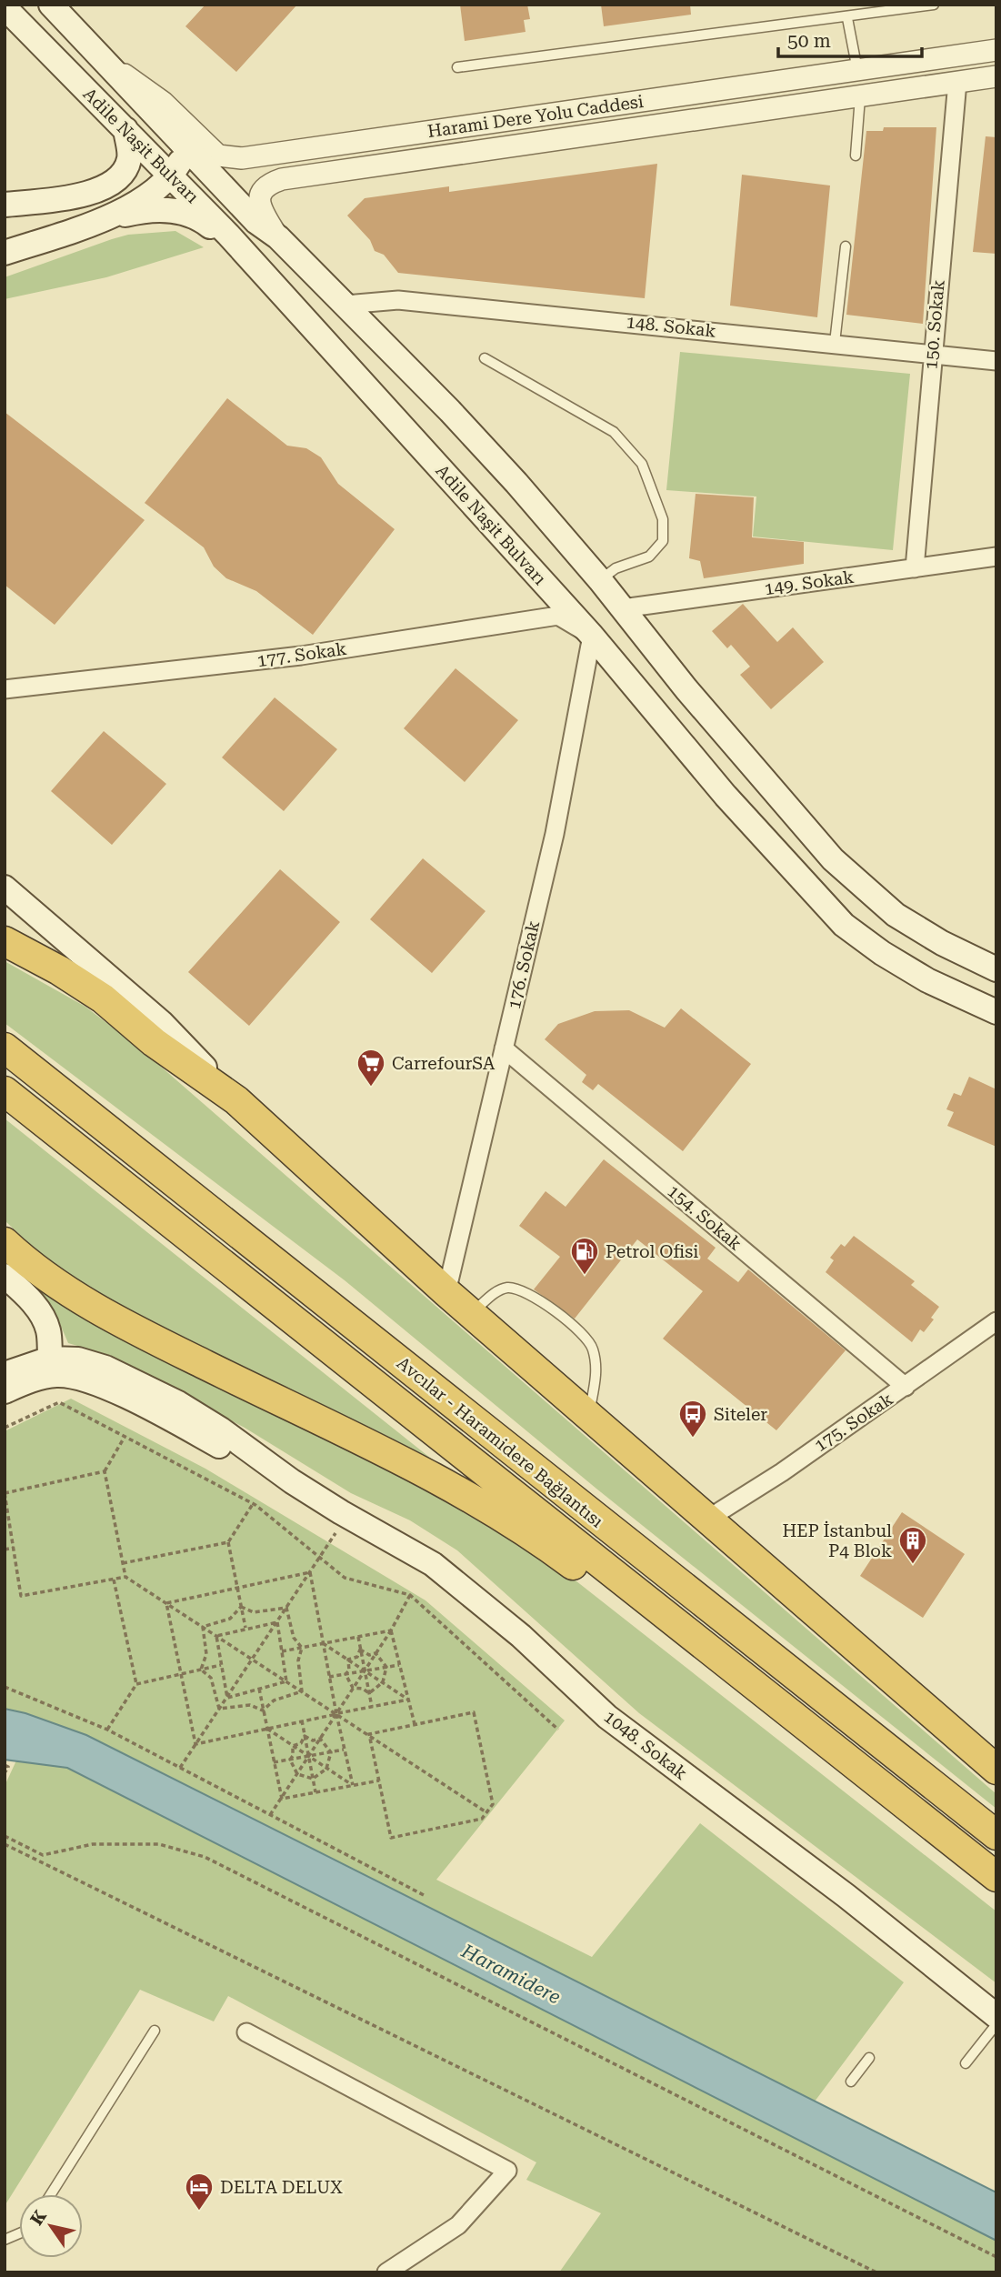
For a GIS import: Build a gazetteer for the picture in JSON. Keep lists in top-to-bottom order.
{
  "streets": {
    "highway": ["Avcılar - Haramidere Bağlantısı"],
    "main road": ["Adile Naşit Bulvarı", "1048. Sokak"],
    "street": [
      "Harami Dere Yolu Caddesi",
      "150. Sokak",
      "148. Sokak",
      "149. Sokak",
      "177. Sokak",
      "176. Sokak",
      "154. Sokak",
      "175. Sokak"
    ]
  },
  "crossings": [
    ["Harami Dere Yolu Caddesi", "Adile Naşit Bulvarı"],
    ["Harami Dere Yolu Caddesi", "150. Sokak"],
    ["Adile Naşit Bulvarı", "148. Sokak"],
    ["Adile Naşit Bulvarı", "149. Sokak"],
    ["Adile Naşit Bulvarı", "177. Sokak"],
    ["Adile Naşit Bulvarı", "176. Sokak"],
    ["150. Sokak", "148. Sokak"],
    ["150. Sokak", "149. Sokak"],
    ["177. Sokak", "176. Sokak"],
    ["176. Sokak", "154. Sokak"],
    ["154. Sokak", "175. Sokak"]
  ],
  "water": ["Haramidere"],
  "places": {
    "supermarket": ["CarrefourSA"],
    "fuel station": ["Petrol Ofisi"],
    "bus stop": ["Siteler"],
    "building": ["HEP İstanbul P4 Blok"],
    "hotel": ["DELTA DELUX"]
  },
  "scale_bar": "50 m",
  "north": "top left"
}
